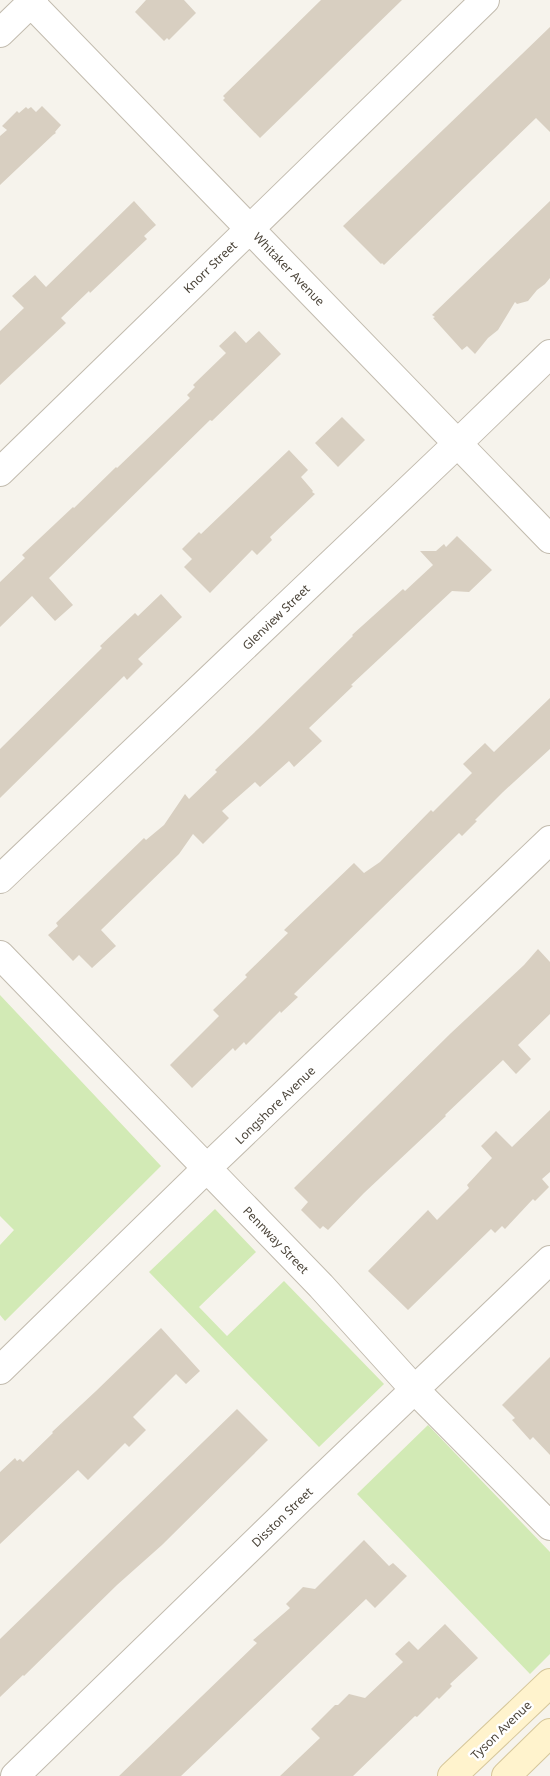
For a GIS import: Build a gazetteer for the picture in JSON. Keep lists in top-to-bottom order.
{
  "streets": {
    "street": [
      "Knorr Street",
      "Whitaker Avenue",
      "Glenview Street",
      "Longshore Avenue",
      "Pennway Street",
      "Disston Street",
      "Tyson Avenue"
    ]
  },
  "crossings": [
    ["Knorr Street", "Whitaker Avenue"],
    ["Whitaker Avenue", "Glenview Street"],
    ["Longshore Avenue", "Pennway Street"],
    ["Pennway Street", "Disston Street"]
  ]
}
